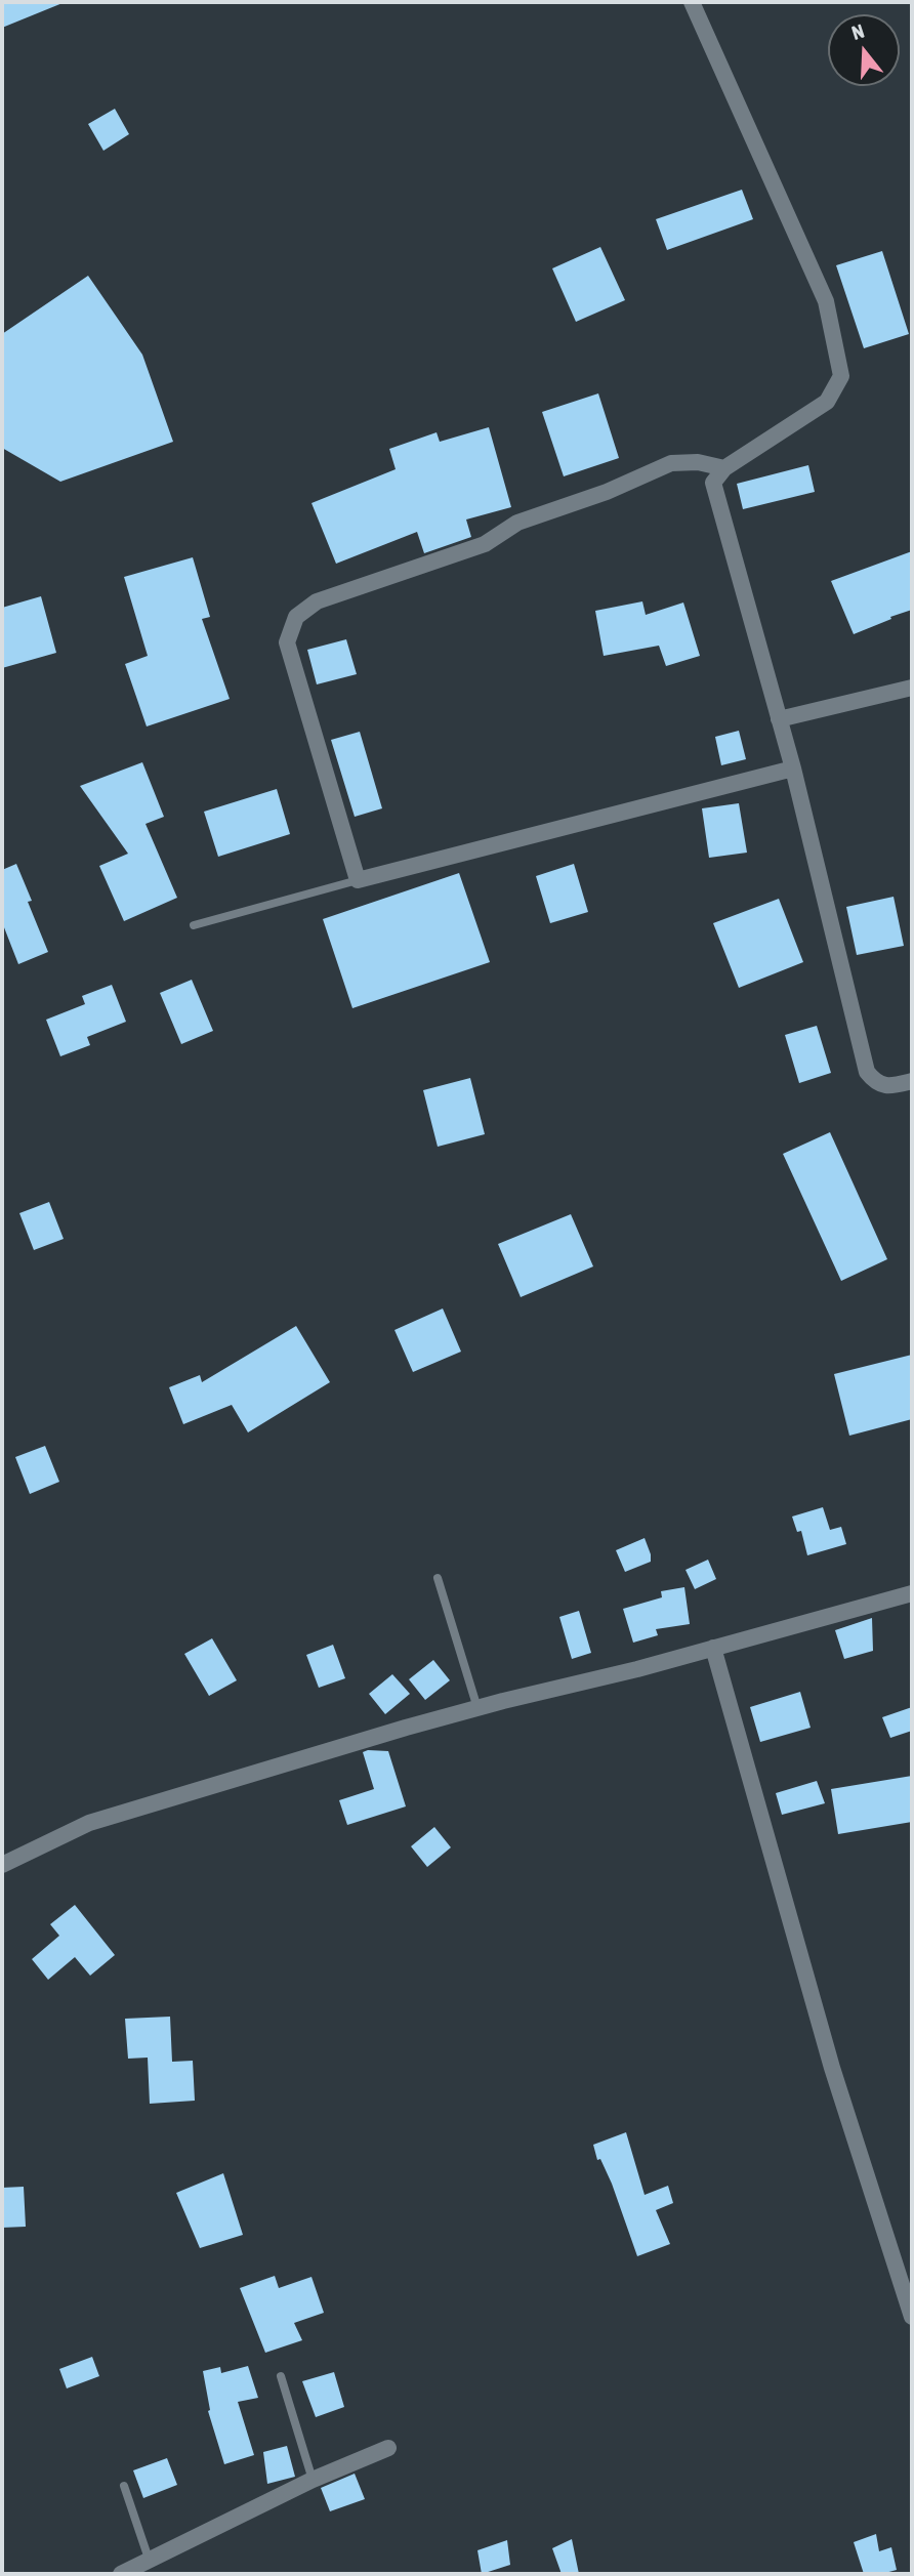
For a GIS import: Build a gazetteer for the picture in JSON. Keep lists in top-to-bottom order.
{
  "north": "top"
}
